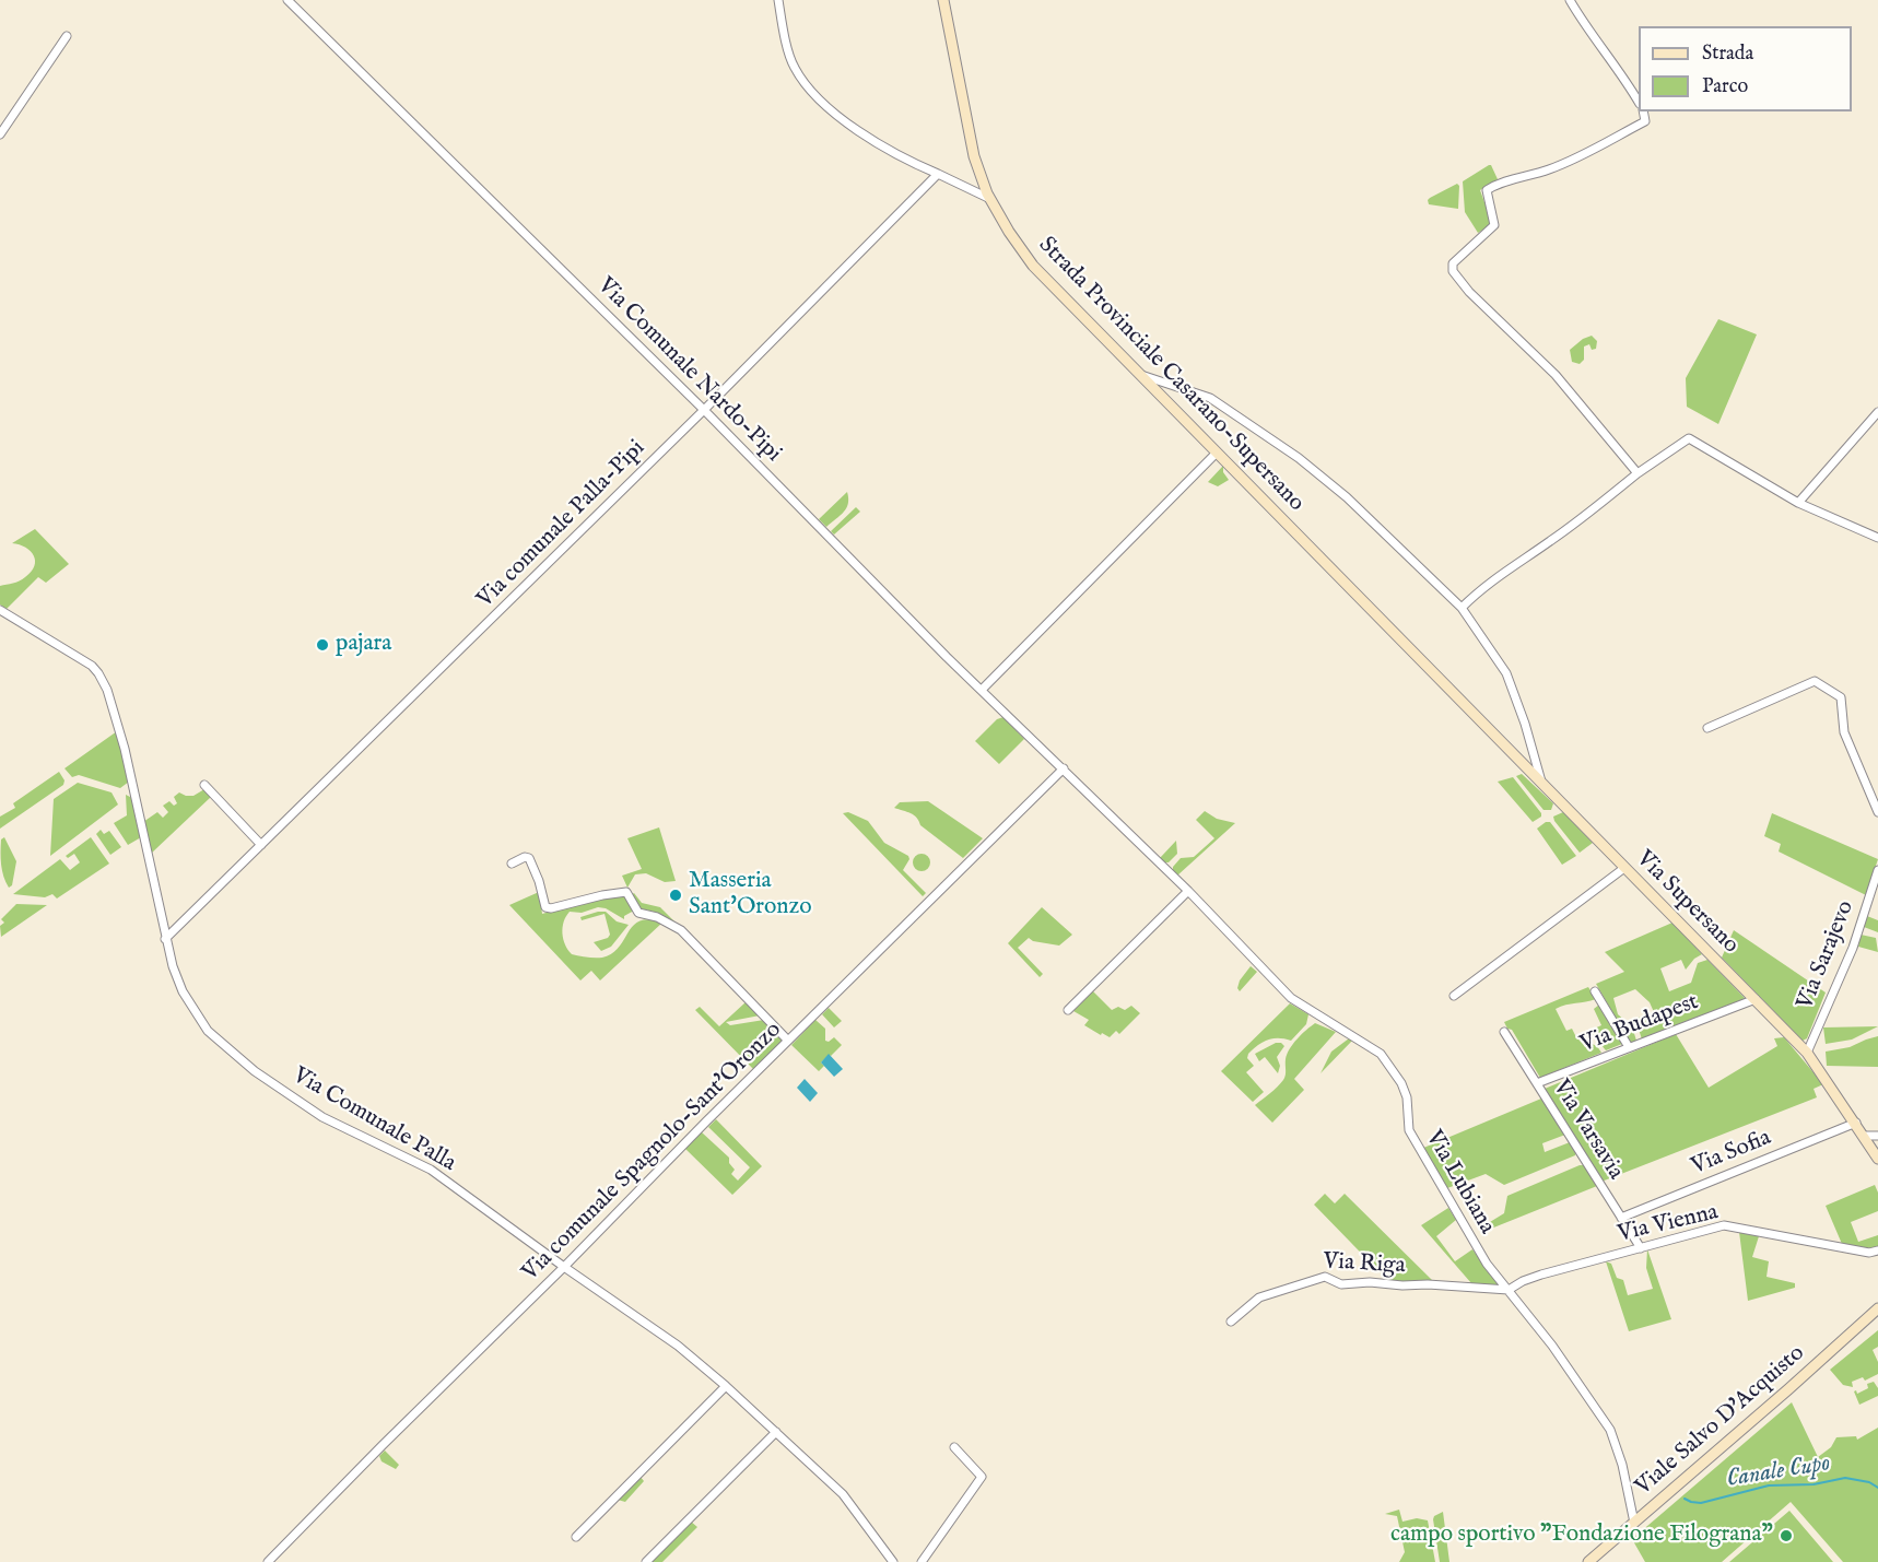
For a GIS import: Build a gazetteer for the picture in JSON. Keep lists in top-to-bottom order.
{
  "streets": {
    "street": [
      "Via Comunale Nardo-Pipi",
      "Strada Provinciale Casarano-Supersano",
      "Via comunale Palla-Pipi",
      "Via Supersano",
      "Via Sarajevo",
      "Via Budapest",
      "Via Comunale Palla",
      "Via Varsavia",
      "Via comunale Spagnolo-Sant'Oronzo",
      "Via Sofia",
      "Via Lubiana",
      "Via Vienna",
      "Via Riga",
      "Viale Salvo D'Acquisto"
    ]
  },
  "crossings": [
    ["Via Comunale Nardo-Pipi", "Via comunale Palla-Pipi"],
    ["Via Comunale Nardo-Pipi", "Via comunale Spagnolo-Sant'Oronzo"],
    ["Via Comunale Nardo-Pipi", "Via Lubiana"],
    ["Strada Provinciale Casarano-Supersano", "Via Supersano"],
    ["Via comunale Palla-Pipi", "Via Comunale Palla"],
    ["Via Supersano", "Via Sarajevo"],
    ["Via Supersano", "Via Budapest"],
    ["Via Supersano", "Via Sofia"],
    ["Via Budapest", "Via Varsavia"],
    ["Via Comunale Palla", "Via comunale Spagnolo-Sant'Oronzo"],
    ["Via Varsavia", "Via Sofia"],
    ["Via Varsavia", "Via Vienna"],
    ["Via comunale Spagnolo-Sant'Oronzo", "Via Lubiana"],
    ["Via Lubiana", "Via Vienna"],
    ["Via Lubiana", "Via Riga"],
    ["Via Lubiana", "Viale Salvo D'Acquisto"],
    ["Via Vienna", "Via Riga"]
  ],
  "water": ["Canale Cupo"],
  "places": ["pajara", "Masseria Sant'Oronzo", "campo sportivo \"Fondazione Filograna\""],
  "legend": ["Strada", "Parco"]
}
